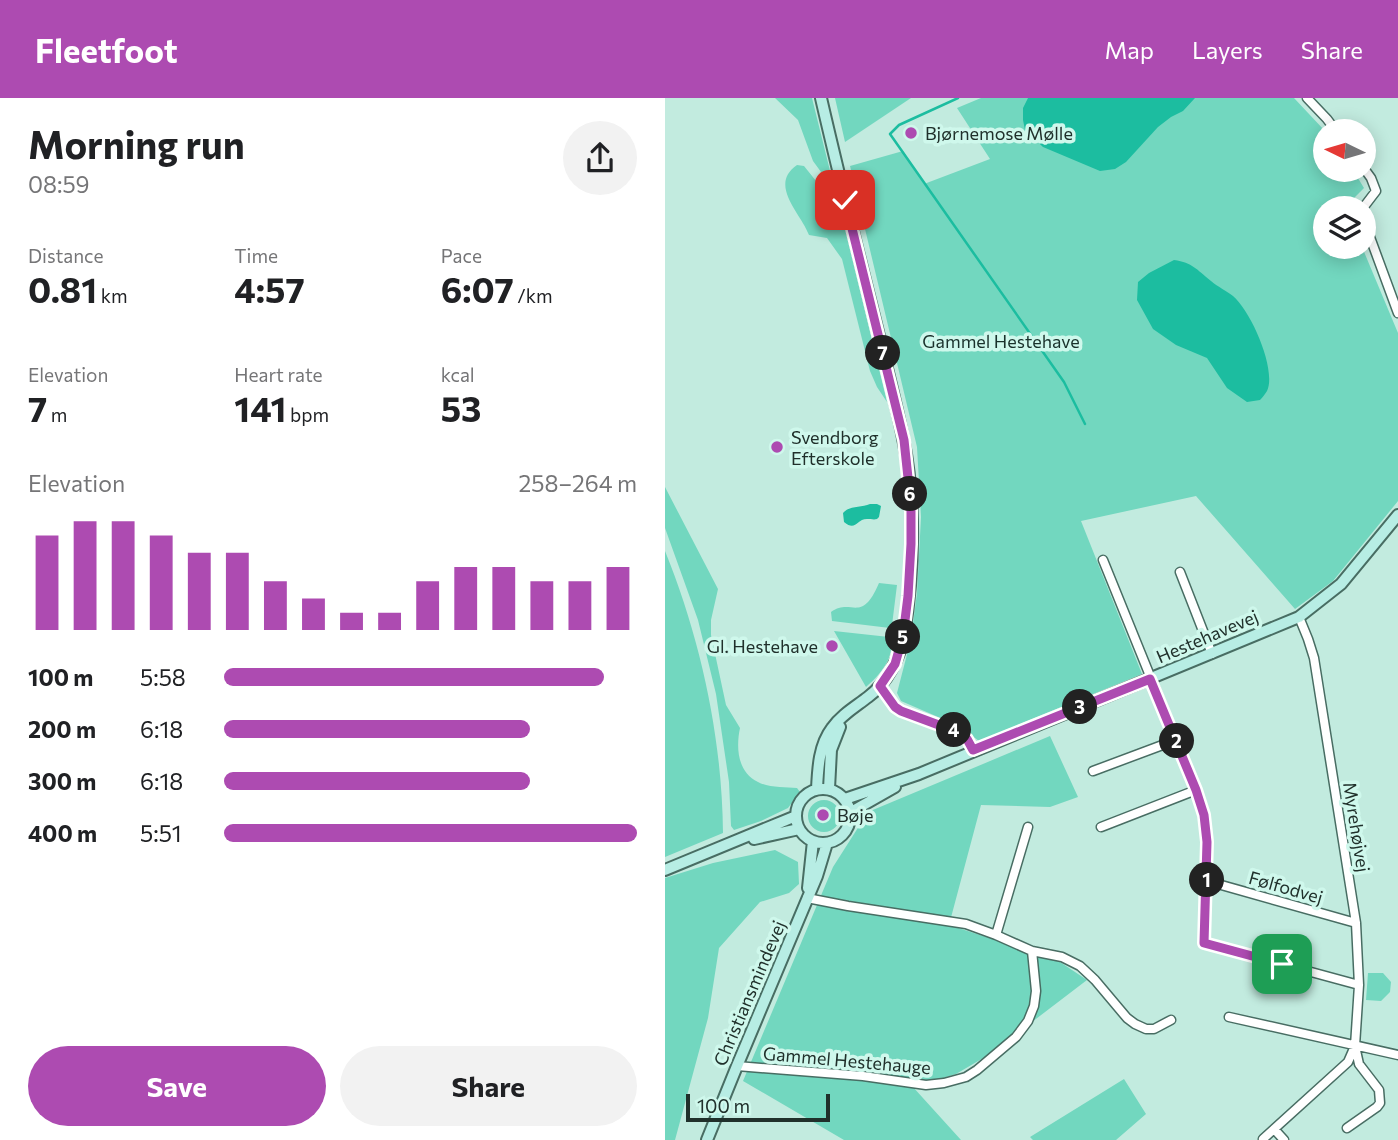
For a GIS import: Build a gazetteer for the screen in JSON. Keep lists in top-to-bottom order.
{
  "streets": {
    "street": [
      "Hestehavevej",
      "Myrehøjvej",
      "Følfodvej",
      "Christiansmindevej",
      "Gammel Hestehauge"
    ]
  },
  "crossings": [
    ["Hestehavevej", "Myrehøjvej"],
    ["Hestehavevej", "Christiansmindevej"],
    ["Myrehøjvej", "Følfodvej"],
    ["Christiansmindevej", "Gammel Hestehauge"]
  ],
  "parks": ["Gammel Hestehave"],
  "places": [
    "Bjørnemose Mølle",
    "Svendborg Efterskole",
    "Gl. Hestehave",
    "Bøje"
  ],
  "scale_bar": "100 m",
  "north": "left",
  "page": {
    "header": "Fleetfoot",
    "nav": ["Map", "Layers", "Share"],
    "heading": ["Morning run", "08:59"],
    "stats": [
      ["Distance", "0.81 km"],
      ["Time", "4:57"],
      ["Pace", "6:07 /km"],
      ["Elevation", "7 m"],
      ["Heart rate", "141 bpm"],
      ["kcal", "53"]
    ],
    "pins": [
      "7",
      "6",
      "5",
      "3",
      "4",
      "2",
      "1"
    ],
    "chart": ["Elevation", "258–264 m"],
    "list": [
      {
        "name": "100 m",
        "note": "5:58"
      },
      {
        "name": "200 m",
        "note": "6:18"
      },
      {
        "name": "300 m",
        "note": "6:18"
      },
      {
        "name": "400 m",
        "note": "5:51"
      }
    ],
    "buttons": ["Save", "Share"],
    "scale": "100 m"
  }
}
